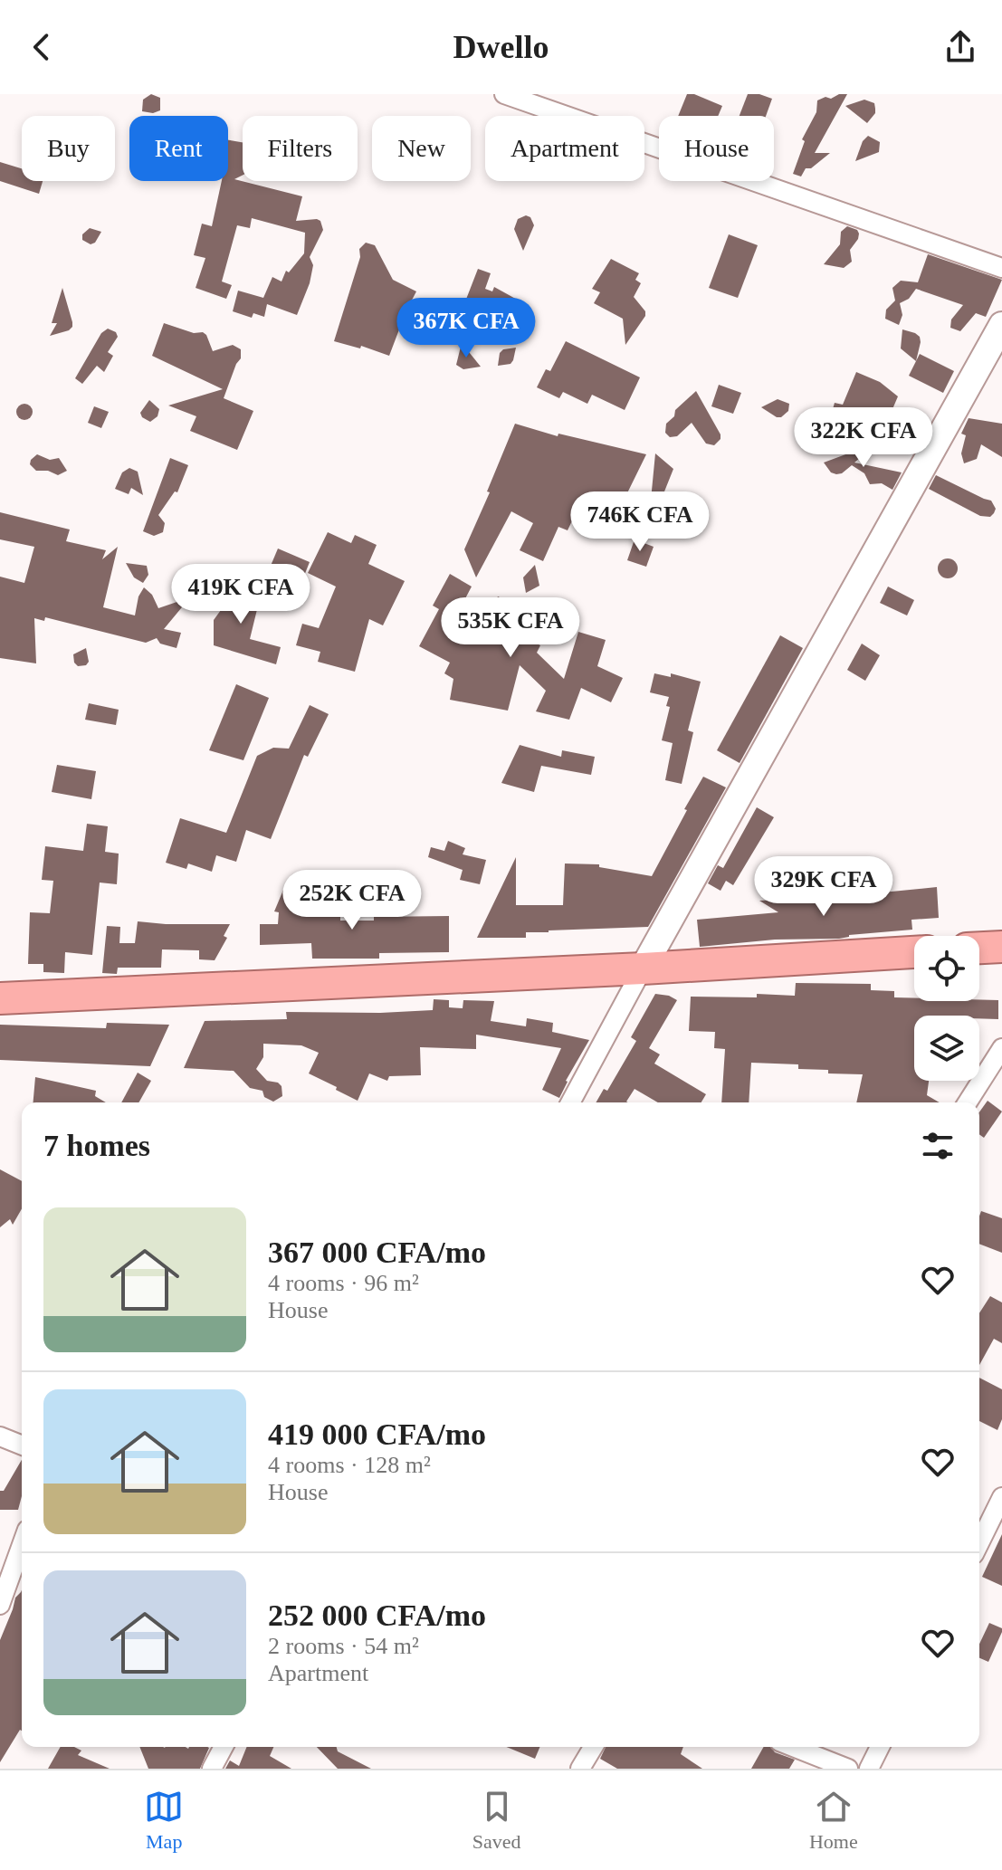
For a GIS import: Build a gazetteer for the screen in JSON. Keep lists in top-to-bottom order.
{
  "page": {
    "header": "Dwello",
    "chip": [
      "Buy",
      "Rent",
      "Filters",
      "New",
      "Apartment",
      "House"
    ],
    "price": [
      "367K CFA",
      "322K CFA",
      "746K CFA",
      "419K CFA",
      "535K CFA",
      "329K CFA",
      "252K CFA"
    ],
    "heading": "7 homes",
    "list": [
      {
        "name": "367 000 CFA/mo",
        "note": "4 rooms · 96 m² · House"
      },
      {
        "name": "419 000 CFA/mo",
        "note": "4 rooms · 128 m² · House"
      },
      {
        "name": "252 000 CFA/mo",
        "note": "2 rooms · 54 m² · Apartment"
      }
    ],
    "tabs": ["Map", "Saved", "Home"]
  }
}
